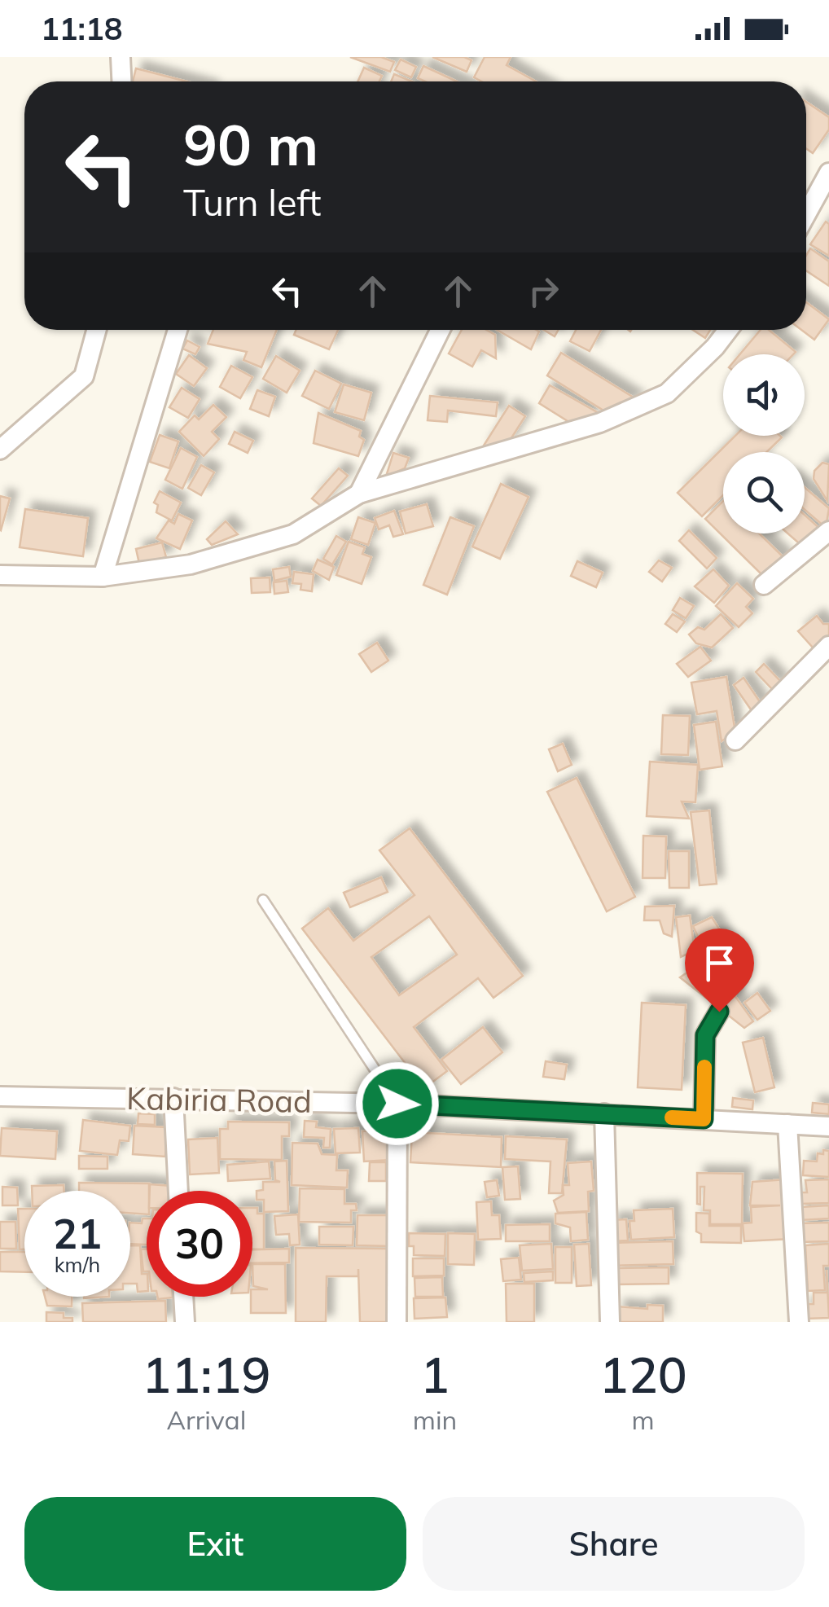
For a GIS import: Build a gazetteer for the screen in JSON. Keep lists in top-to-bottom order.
{
  "streets": {
    "street": ["Kabiria Road"]
  },
  "page": {
    "status": "11:18",
    "turn": ["90 m", "Turn left"],
    "speed": "21 km/h",
    "limit": "30",
    "eta": [
      "11:19",
      "Arrival",
      "1",
      "min",
      "120",
      "m"
    ],
    "buttons": ["Exit", "Share"]
  }
}
